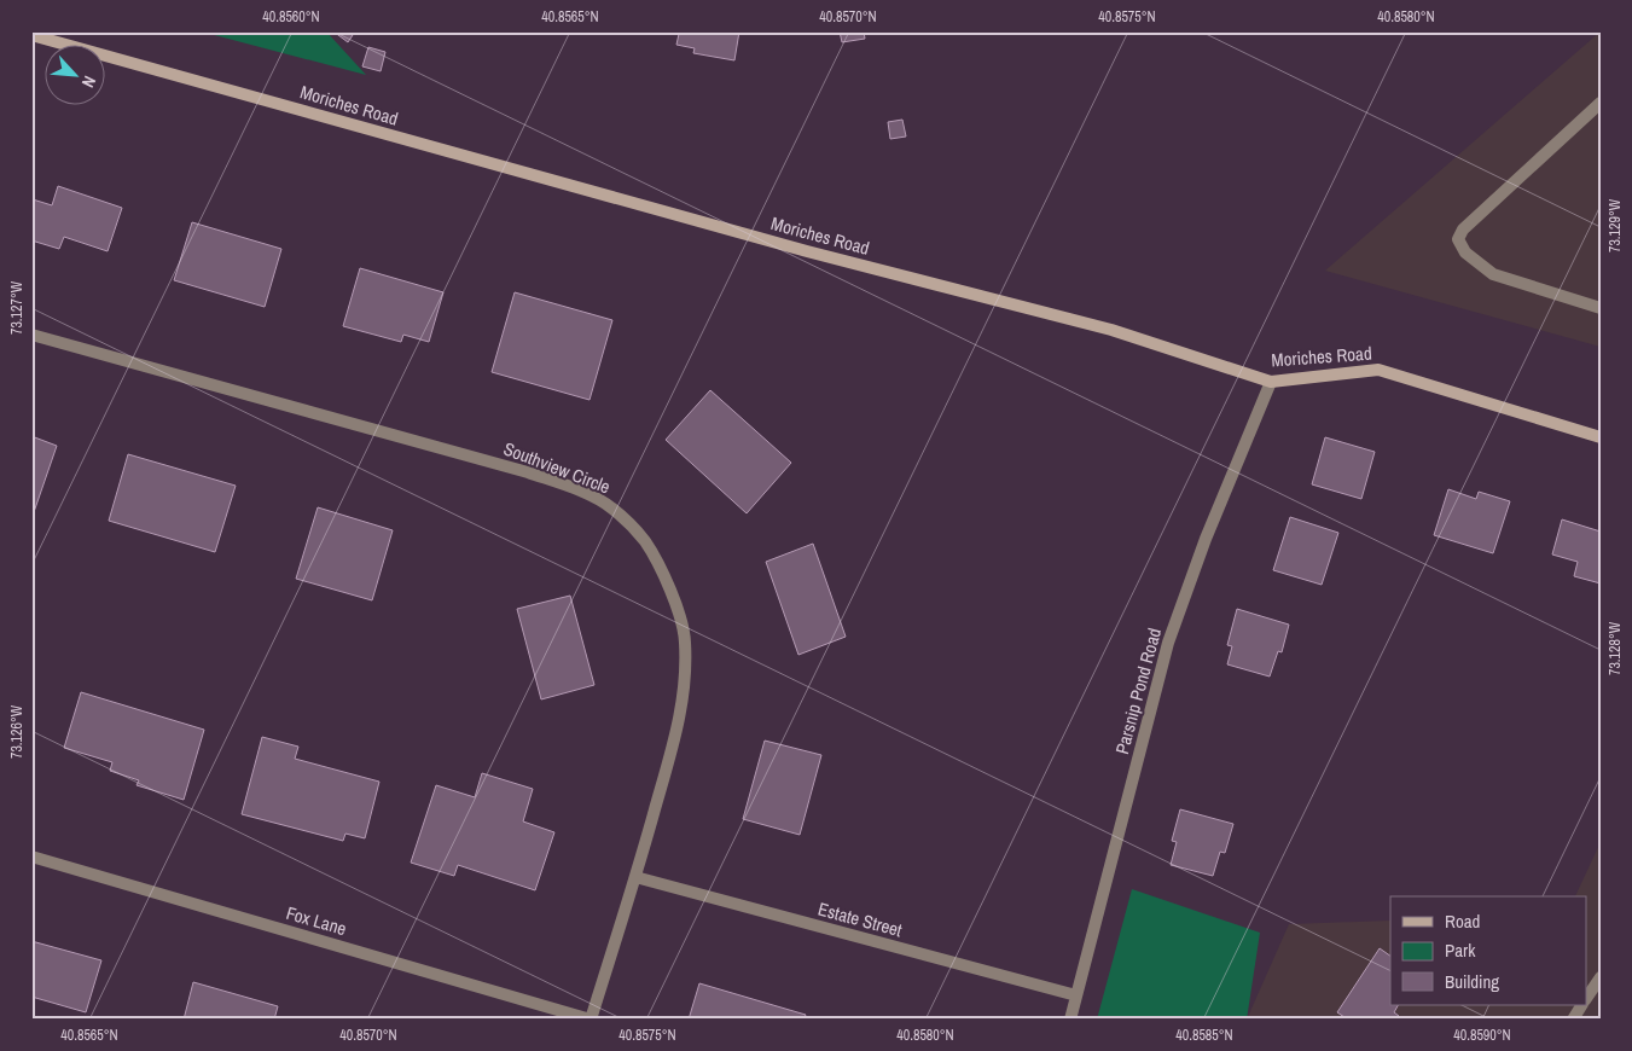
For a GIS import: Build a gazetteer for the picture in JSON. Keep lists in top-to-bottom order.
{
  "streets": {
    "street": [
      "Moriches Road",
      "Southview Circle",
      "Parsnip Pond Road",
      "Estate Street",
      "Fox Lane"
    ]
  },
  "crossings": [
    ["Moriches Road", "Parsnip Pond Road"],
    ["Southview Circle", "Estate Street"],
    ["Southview Circle", "Fox Lane"],
    ["Parsnip Pond Road", "Estate Street"]
  ],
  "legend": ["Road", "Park", "Building"],
  "north": "bottom right",
  "coordinates": [
    "40.8560°N",
    "40.8565°N",
    "40.8570°N",
    "40.8575°N",
    "40.8580°N",
    "73.129°W",
    "73.127°W",
    "73.128°W",
    "73.126°W",
    "40.8585°N",
    "40.8590°N"
  ]
}
